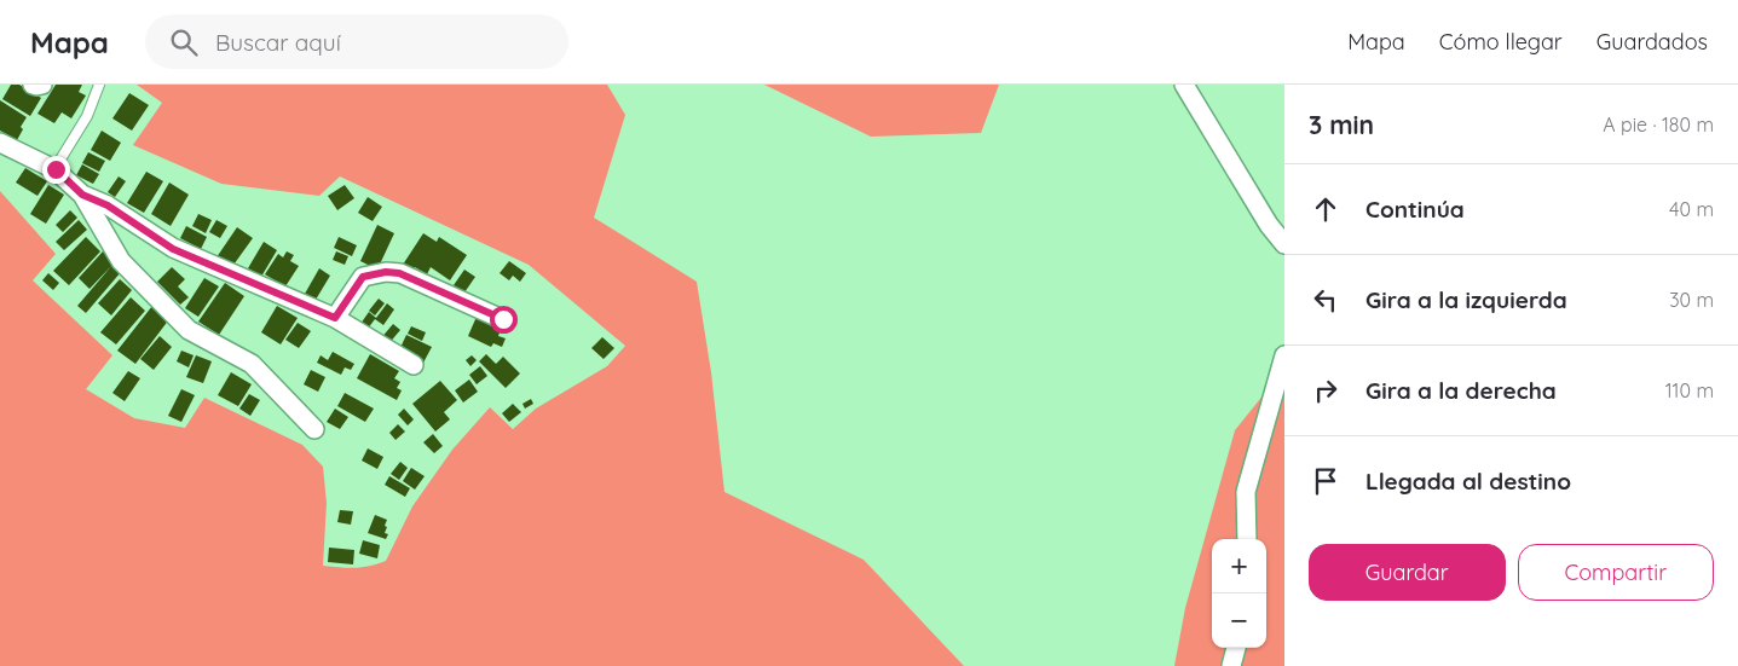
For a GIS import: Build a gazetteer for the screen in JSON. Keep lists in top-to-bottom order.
{
  "page": {
    "header": "Mapa",
    "search": "Buscar aquí",
    "nav": ["Mapa", "Cómo llegar", "Guardados"],
    "heading": ["3 min", "A pie · 180 m"],
    "list": [
      ["Continúa", "40 m"],
      ["Gira a la izquierda", "30 m"],
      ["Gira a la derecha", "110 m"],
      "Llegada al destino"
    ],
    "buttons": ["Guardar", "Compartir"],
    "map_buttons": ["+", "−"]
  }
}
